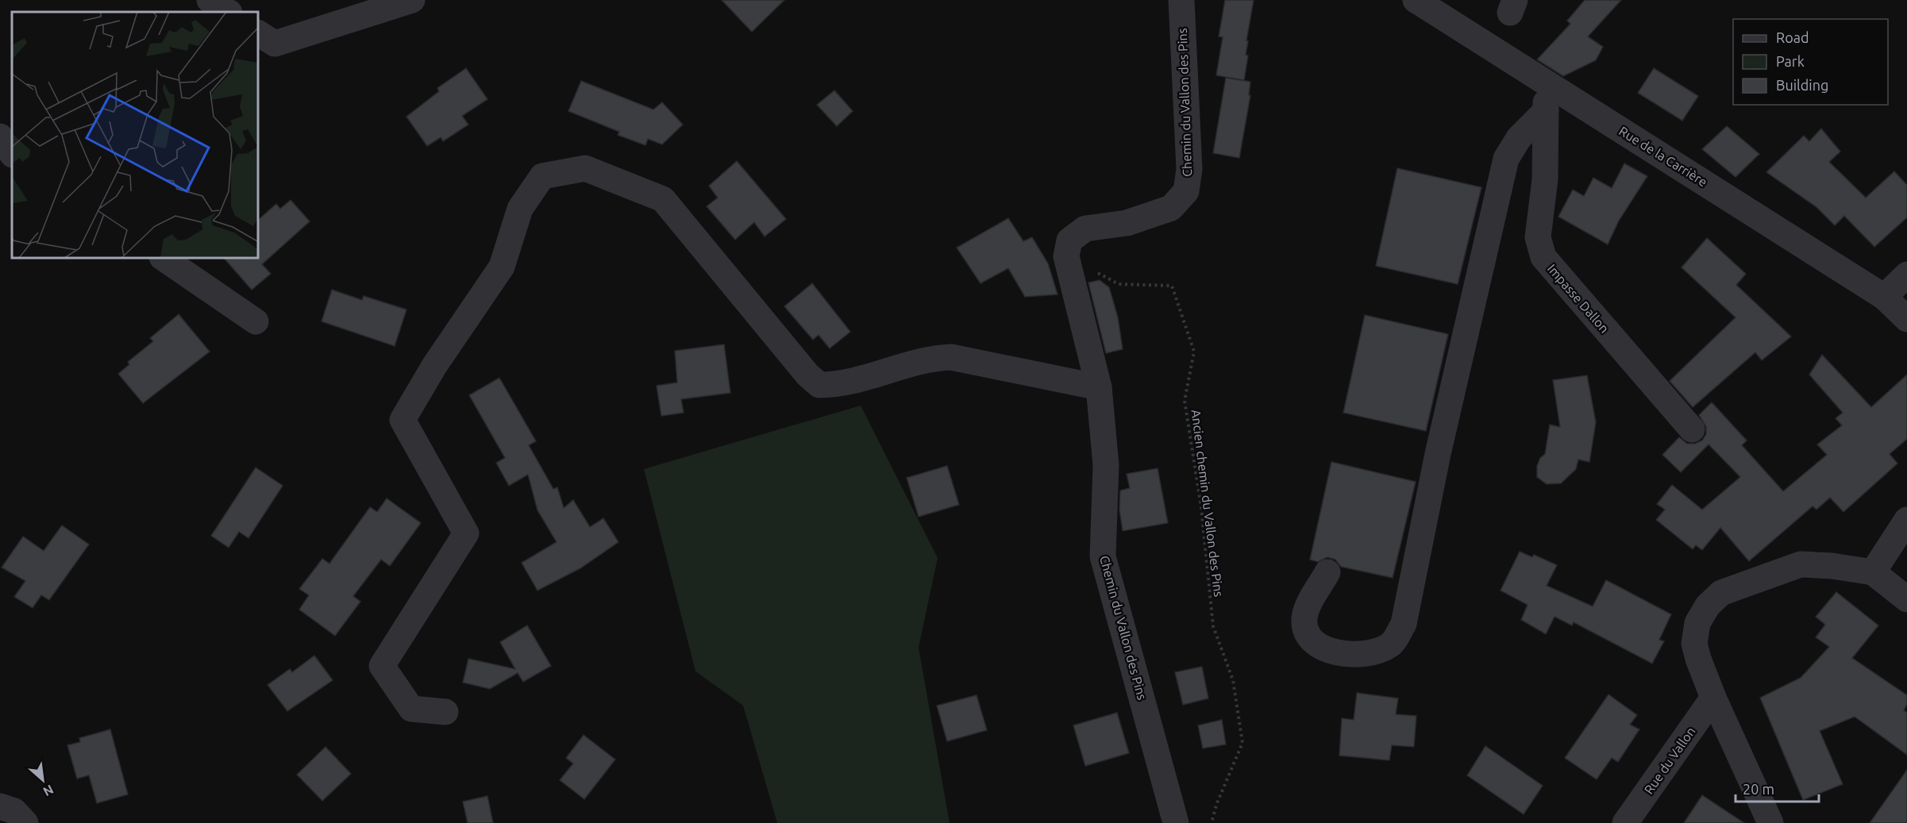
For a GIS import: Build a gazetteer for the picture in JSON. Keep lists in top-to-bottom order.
{
  "streets": {
    "street": [
      "Chemin du Vallon des Pins",
      "Rue de la Carrière",
      "Impasse Dallon",
      "Rue du Vallon"
    ],
    "path": ["Ancien chemin du Vallon des Pins"]
  },
  "crossings": [
    ["Rue de la Carrière", "Impasse Dallon"]
  ],
  "legend": ["Road", "Park", "Building"],
  "scale_bar": "20 m",
  "north": "bottom right"
}
